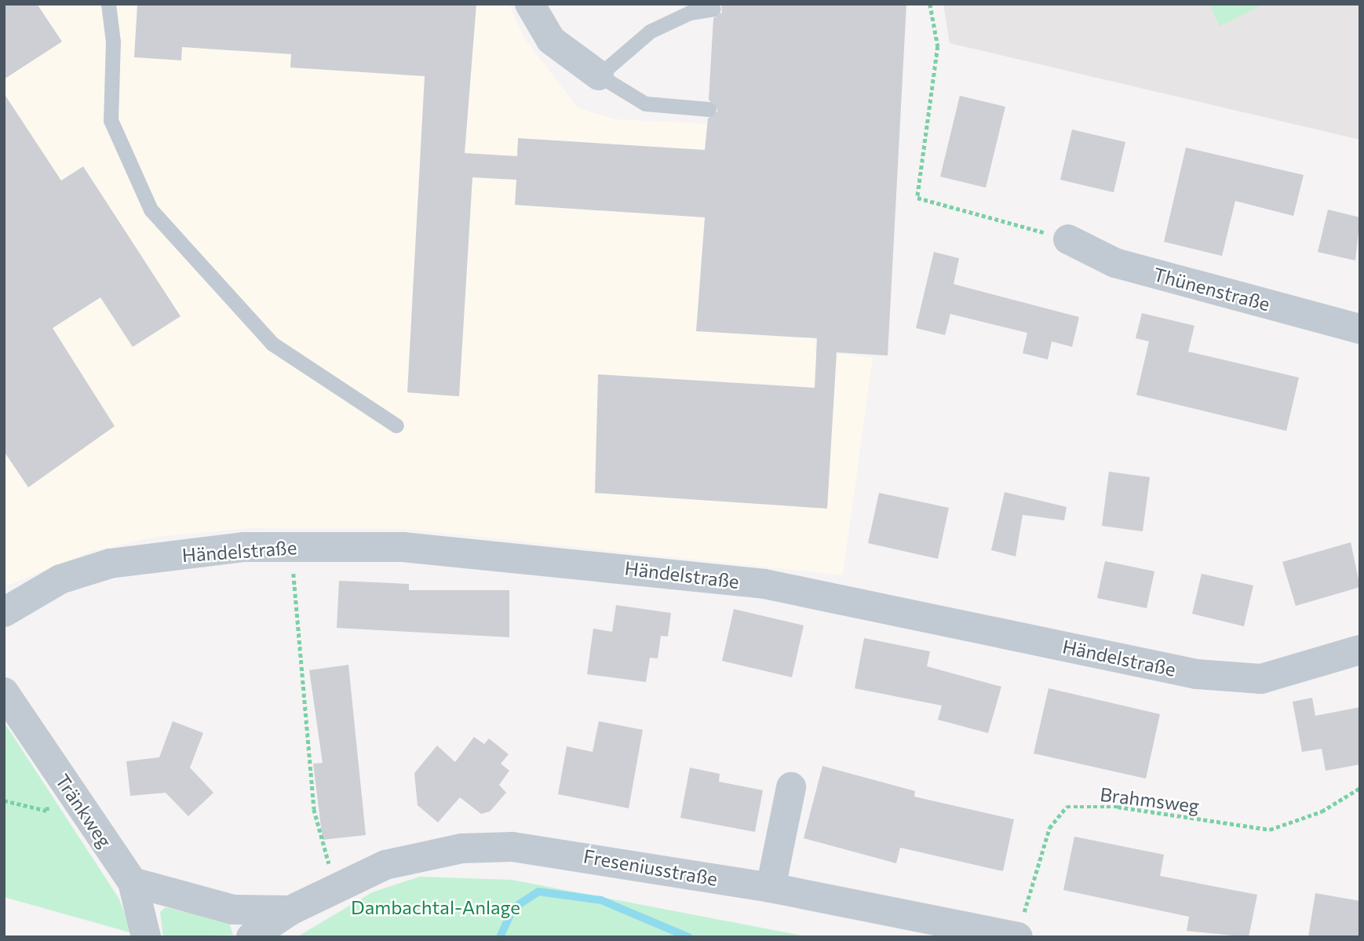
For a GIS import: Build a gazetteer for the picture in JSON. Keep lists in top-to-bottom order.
{
  "streets": {
    "street": [
      "Thünenstraße",
      "Händelstraße",
      "Tränkweg",
      "Freseniusstraße"
    ],
    "path": ["Brahmsweg"]
  },
  "crossings": [
    ["Brahmsweg", "Freseniusstraße"],
    ["Tränkweg", "Freseniusstraße"]
  ],
  "parks": ["Dambachtal-Anlage"]
}
